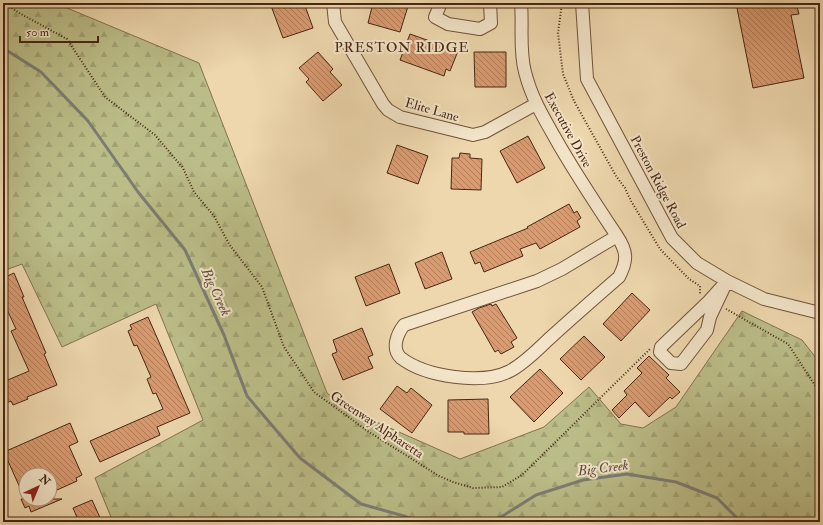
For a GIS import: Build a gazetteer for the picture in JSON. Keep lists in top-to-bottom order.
{
  "streets": {
    "street": ["Elite Lane", "Executive Drive", "Preston Ridge Road"],
    "path": ["Greenway Alpharetta"]
  },
  "crossings": [
    ["Elite Lane", "Executive Drive"]
  ],
  "districts": ["PRESTON RIDGE"],
  "water": ["Big Creek"],
  "scale_bar": "50 m",
  "north": "top right"
}
